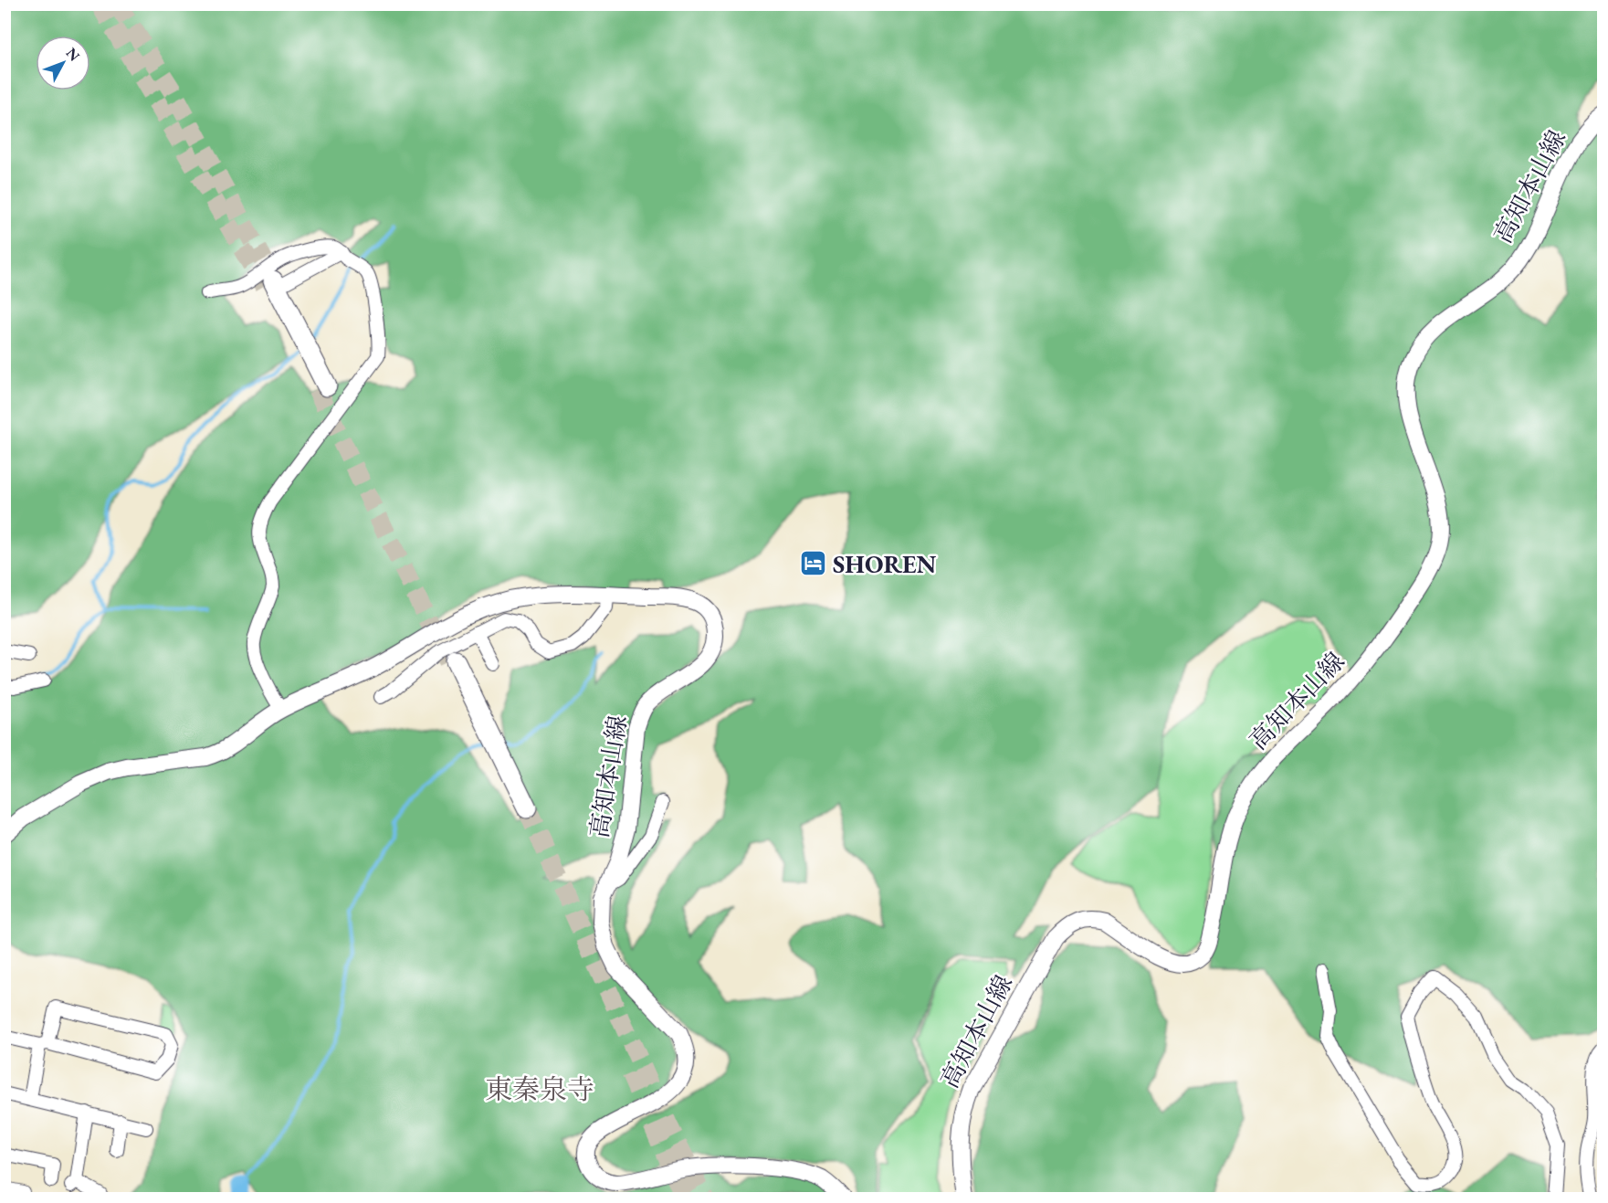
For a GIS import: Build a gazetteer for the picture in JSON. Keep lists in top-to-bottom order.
{
  "streets": {
    "main road": ["高知本山線"]
  },
  "districts": ["東秦泉寺"],
  "places": {
    "hotel": ["SHOREN"]
  },
  "north": "top right"
}
